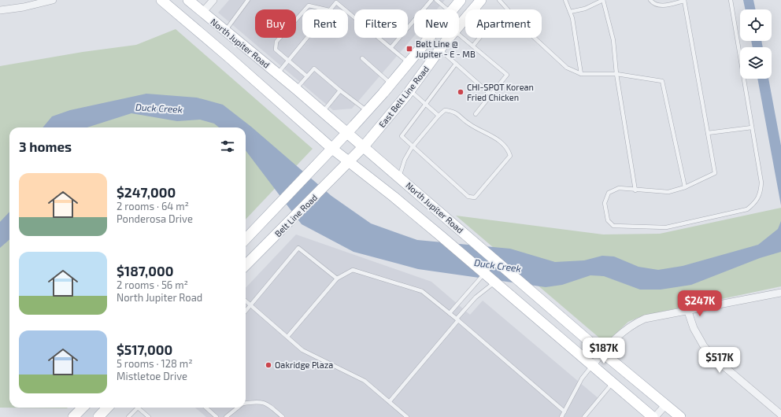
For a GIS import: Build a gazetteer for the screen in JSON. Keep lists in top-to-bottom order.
{
  "streets": {
    "main road": ["North Jupiter Road", "East Belt Line Road", "Belt Line Road"]
  },
  "crossings": [
    ["North Jupiter Road", "East Belt Line Road"],
    ["North Jupiter Road", "Belt Line Road"],
    ["East Belt Line Road", "Belt Line Road"]
  ],
  "water": ["Duck Creek"],
  "places": {
    "transit": ["Belt Line @ Jupiter - E - MB"],
    "other": ["CHI-SPOT Korean Fried Chicken", "Oakridge Plaza"]
  },
  "page": {
    "chip": [
      "Buy",
      "Rent",
      "Filters",
      "New",
      "Apartment"
    ],
    "heading": "3 homes",
    "list": [
      {
        "name": "$247,000",
        "note": "2 rooms · 64 m² · Ponderosa Drive"
      },
      {
        "name": "$187,000",
        "note": "2 rooms · 56 m² · North Jupiter Road"
      },
      {
        "name": "$517,000",
        "note": "5 rooms · 128 m² · Mistletoe Drive"
      }
    ],
    "price": ["$247K", "$187K", "$517K"]
  }
}
